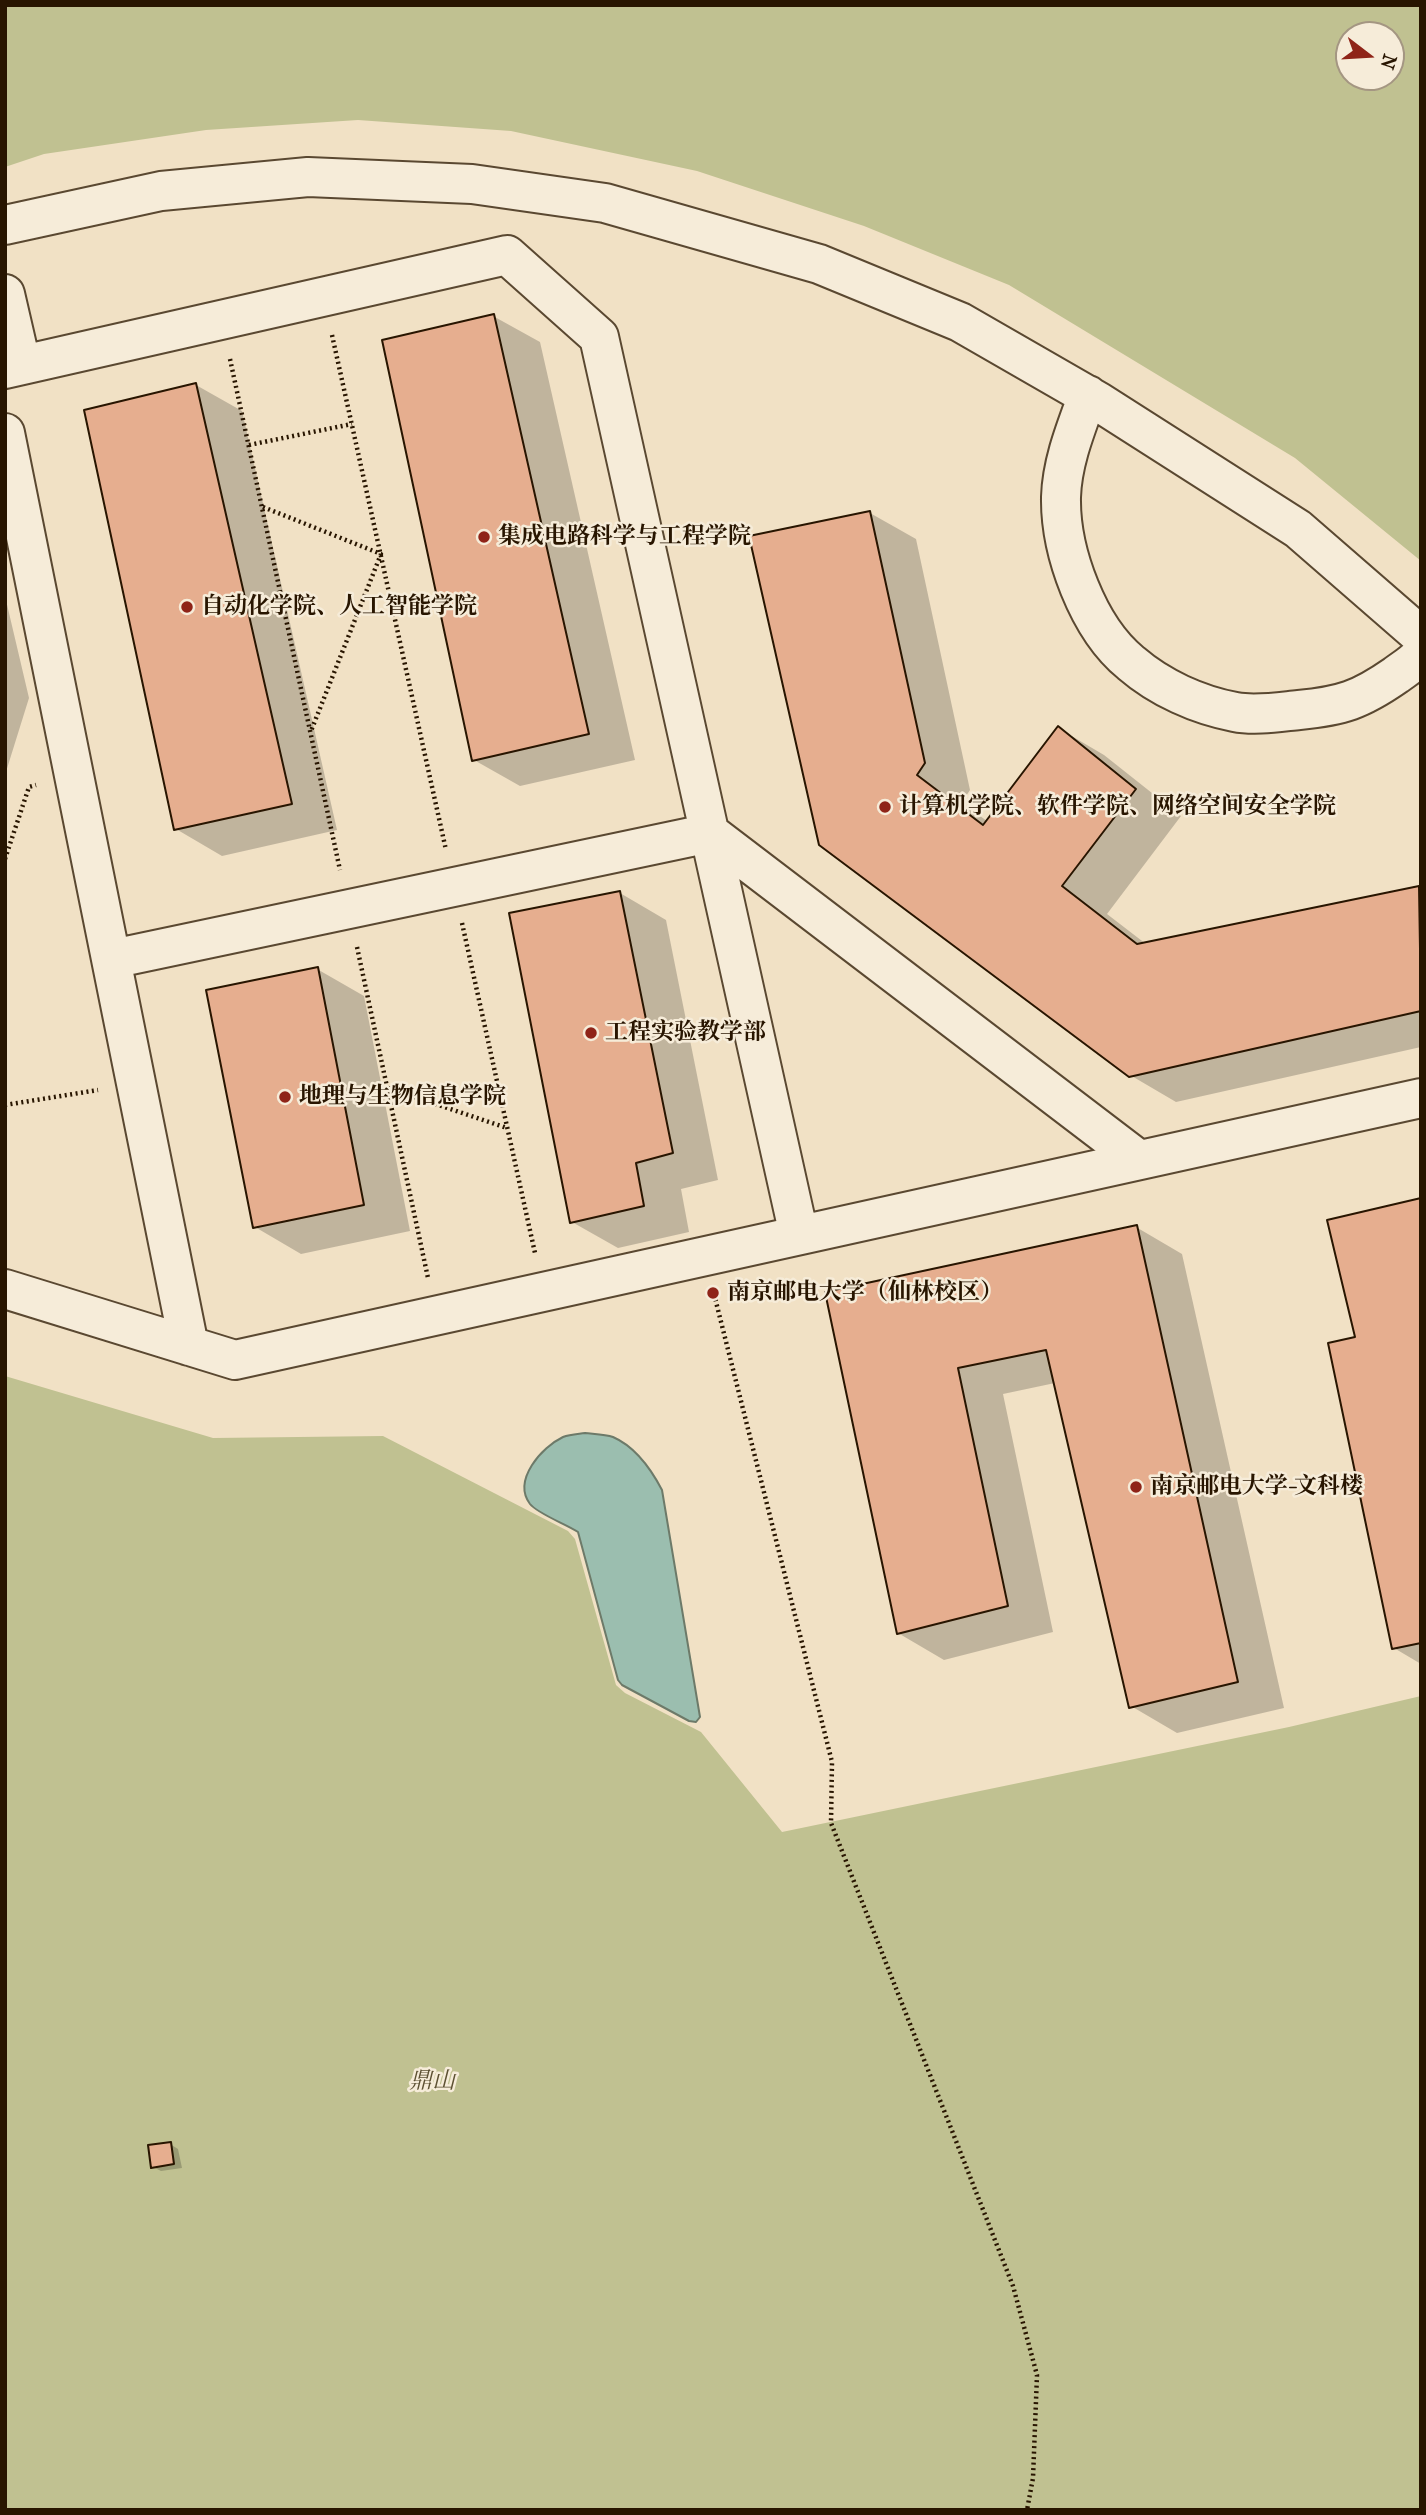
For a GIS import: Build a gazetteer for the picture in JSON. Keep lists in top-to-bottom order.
{
  "parks": ["鼎山"],
  "places": [
    "集成电路科学与工程学院",
    "自动化学院、人工智能学院",
    "计算机学院、软件学院、网络空间安全学院",
    "工程实验教学部",
    "地理与生物信息学院",
    "南京邮电大学（仙林校区）",
    "南京邮电大学-文科楼"
  ],
  "north": "right"
}
